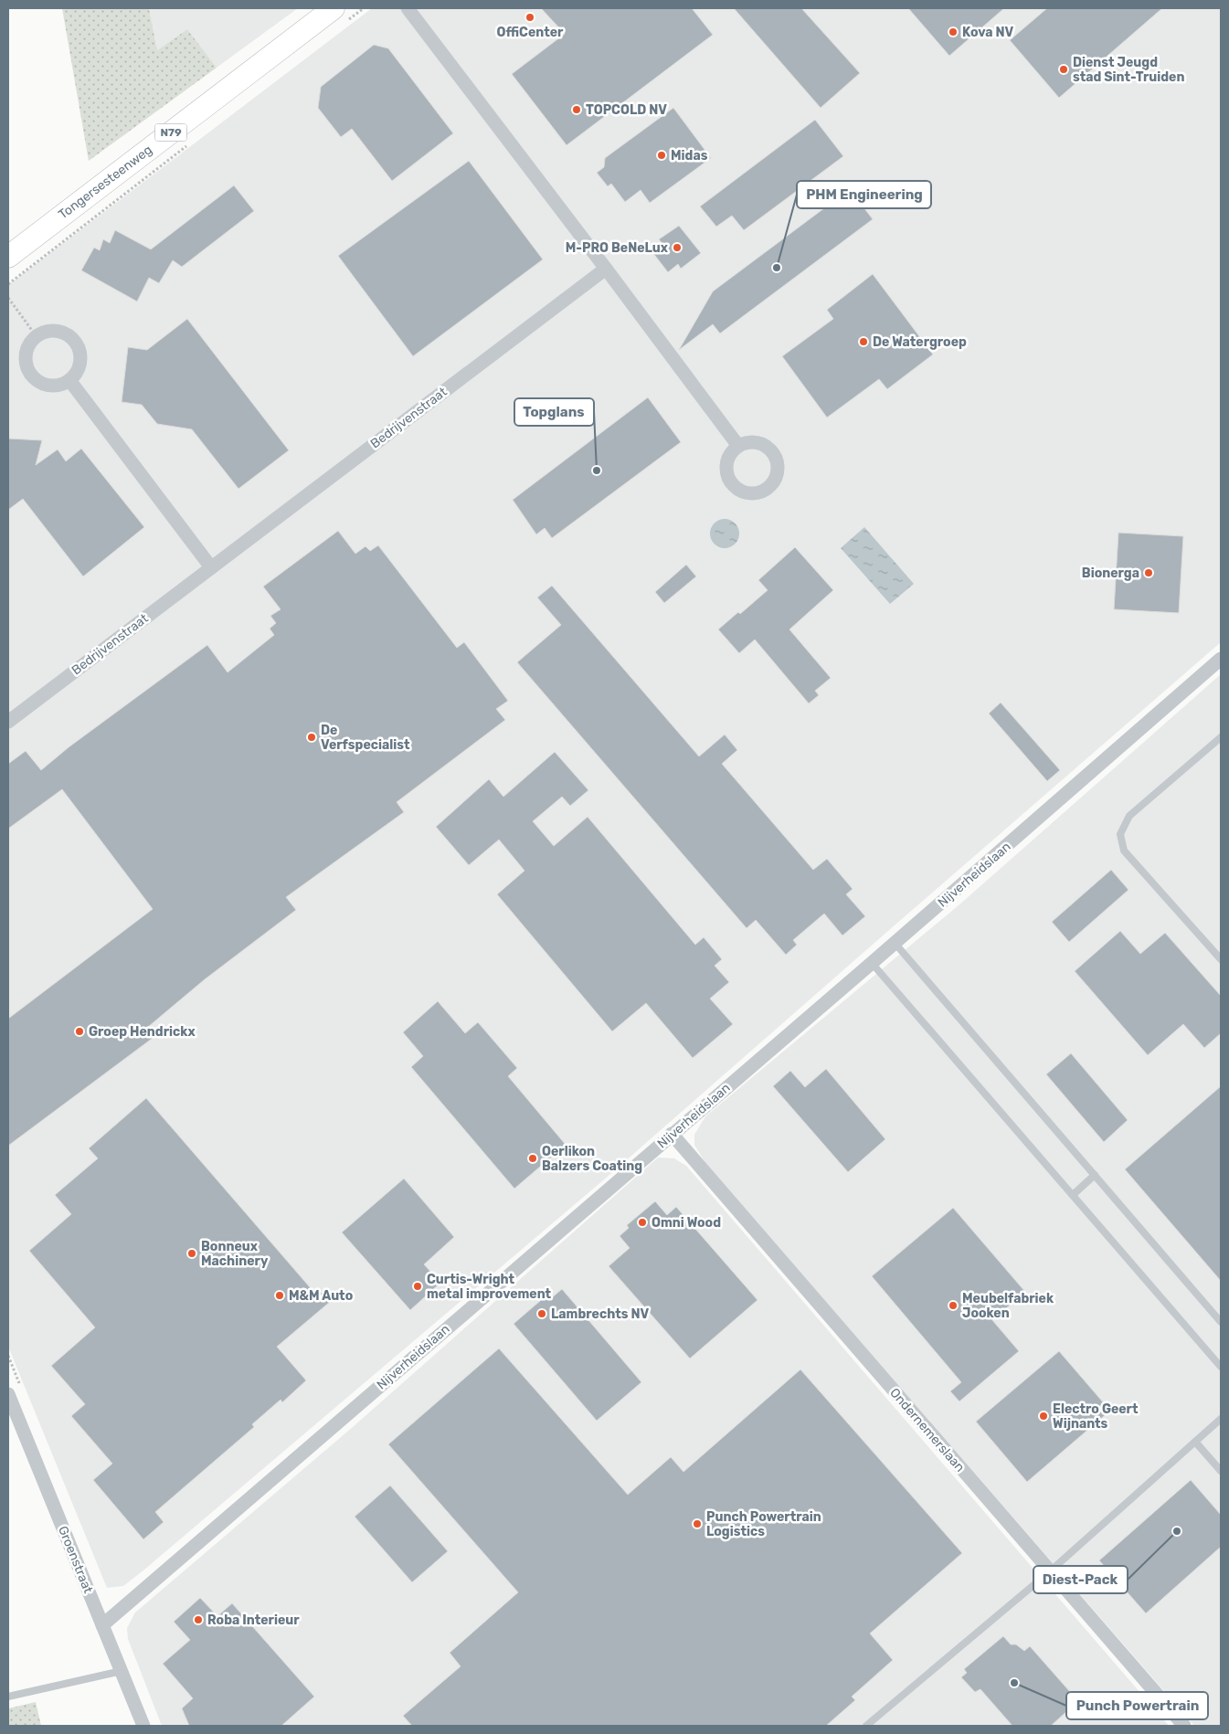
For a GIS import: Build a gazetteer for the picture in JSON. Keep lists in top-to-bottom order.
{
  "streets": {
    "main road": ["N79", "Tongersesteenweg"],
    "street": [
      "Bedrijvenstraat",
      "Nijverheidslaan",
      "Ondernemerslaan",
      "Groenstraat"
    ]
  },
  "crossings": [
    ["Nijverheidslaan", "Ondernemerslaan"],
    ["Nijverheidslaan", "Groenstraat"]
  ],
  "places": [
    "OffiCenter",
    "Kova NV",
    "Dienst Jeugd stad Sint-Truiden",
    "TOPCOLD NV",
    "Midas",
    "M-PRO BeNeLux",
    "PHM Engineering",
    "De Watergroep",
    "Topglans",
    "Bionerga",
    "De Verfspecialist",
    "Groep Hendrickx",
    "Oerlikon Balzers Coating",
    "Omni Wood",
    "Bonneux Machinery",
    "Curtis-Wright metal improvement",
    "M&M Auto",
    "Meubelfabriek Jooken",
    "Lambrechts NV",
    "Electro Geert Wijnants",
    "Punch Powertrain Logistics",
    "Diest-Pack",
    "Roba Interieur",
    "Punch Powertrain"
  ]
}
